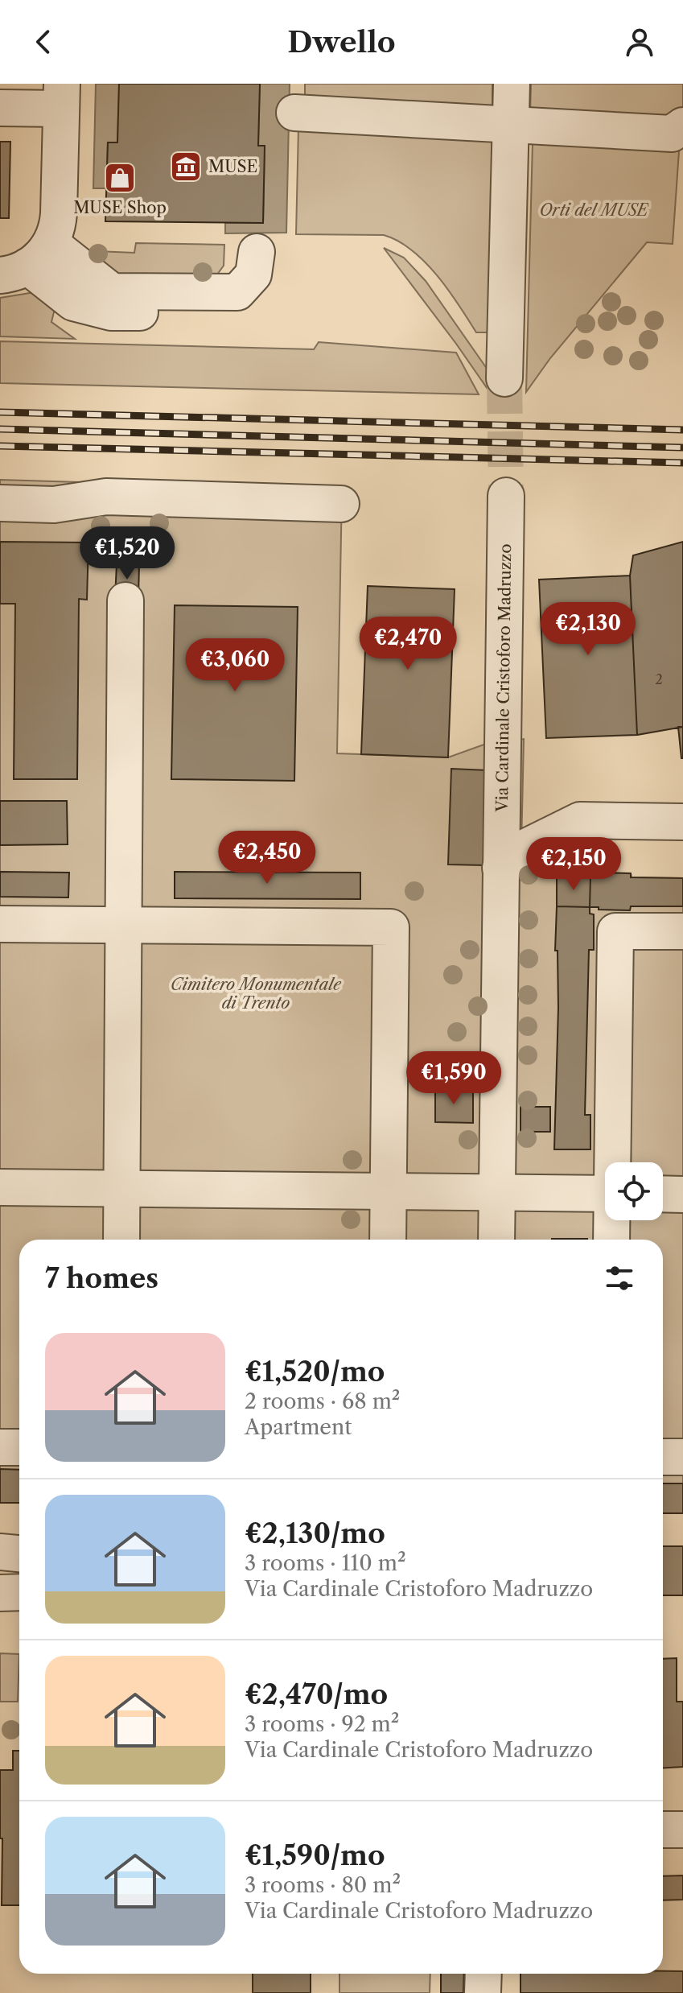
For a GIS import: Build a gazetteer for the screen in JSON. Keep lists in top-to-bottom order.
{
  "streets": {
    "street": ["Via Cardinale Cristoforo Madruzzo"]
  },
  "parks": ["Orti del MUSE", "Cimitero Monumentale di Trento"],
  "places": {
    "museum": ["MUSE"],
    "shop": ["MUSE Shop"]
  },
  "house_numbers": ["2"],
  "page": {
    "header": "Dwello",
    "price": [
      "€1,520",
      "€2,130",
      "€2,470",
      "€3,060",
      "€2,450",
      "€2,150",
      "€1,590"
    ],
    "heading": "7 homes",
    "list": [
      {
        "name": "€1,520/mo",
        "note": "2 rooms · 68 m² · Apartment"
      },
      {
        "name": "€2,130/mo",
        "note": "3 rooms · 110 m² · Via Cardinale Cristoforo Madruzzo"
      },
      {
        "name": "€2,470/mo",
        "note": "3 rooms · 92 m² · Via Cardinale Cristoforo Madruzzo"
      },
      {
        "name": "€1,590/mo",
        "note": "3 rooms · 80 m² · Via Cardinale Cristoforo Madruzzo"
      }
    ]
  }
}
